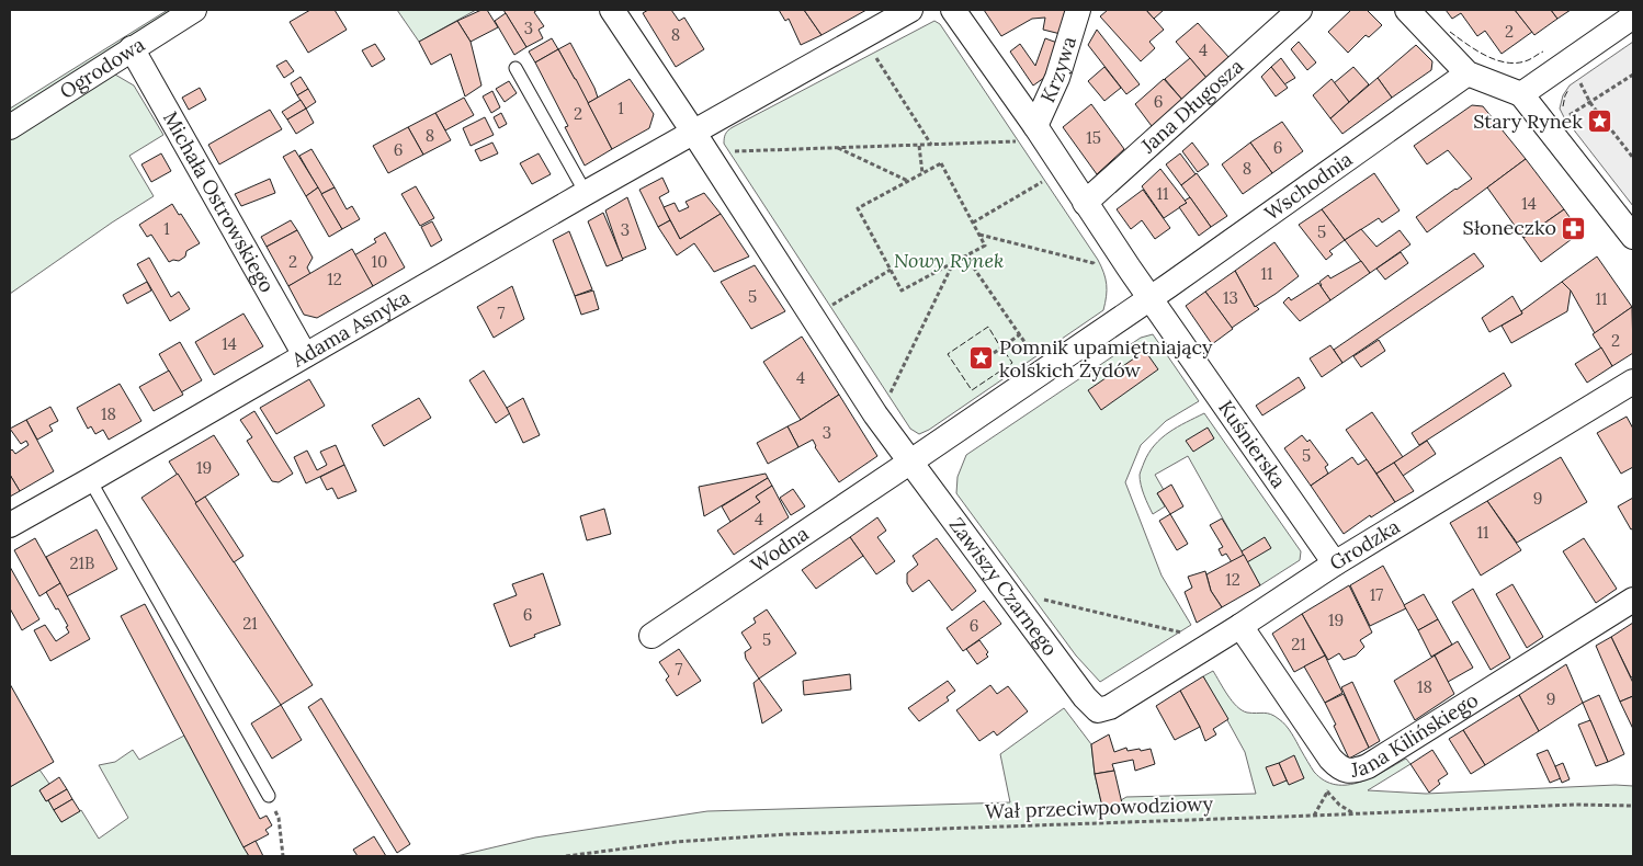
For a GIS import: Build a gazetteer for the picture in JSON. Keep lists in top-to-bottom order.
{
  "streets": {
    "street": [
      "Ogrodowa",
      "Krzywa",
      "Jana Długosza",
      "Wschodnia",
      "Michała Ostrowskiego",
      "Adama Asnyka",
      "Kuśnierska",
      "Grodzka",
      "Wodna",
      "Zawiszy Czarnego",
      "Jana Kilińskiego"
    ],
    "path": ["Wał przeciwpowodziowy"]
  },
  "crossings": [
    ["Ogrodowa", "Michała Ostrowskiego"],
    ["Wschodnia", "Kuśnierska"],
    ["Michała Ostrowskiego", "Adama Asnyka"],
    ["Kuśnierska", "Grodzka"],
    ["Grodzka", "Zawiszy Czarnego"],
    ["Grodzka", "Jana Kilińskiego"],
    ["Wodna", "Zawiszy Czarnego"]
  ],
  "parks": ["Nowy Rynek"],
  "places": {
    "place": ["Stary Rynek", "Pomnik upamiętniający kolskich Żydów"],
    "pharmacy": ["Słoneczko"]
  },
  "house_numbers": [
    "3",
    "2",
    "8",
    "4",
    "6",
    "1",
    "2",
    "8",
    "15",
    "6",
    "6",
    "8",
    "11",
    "14",
    "1",
    "3",
    "5",
    "2",
    "10",
    "11",
    "12",
    "5",
    "13",
    "11",
    "7",
    "2",
    "14",
    "4",
    "18",
    "3",
    "5",
    "19",
    "9",
    "4",
    "11",
    "21B",
    "12",
    "17",
    "6",
    "19",
    "21",
    "6",
    "5",
    "21",
    "7",
    "18",
    "9"
  ]
}
